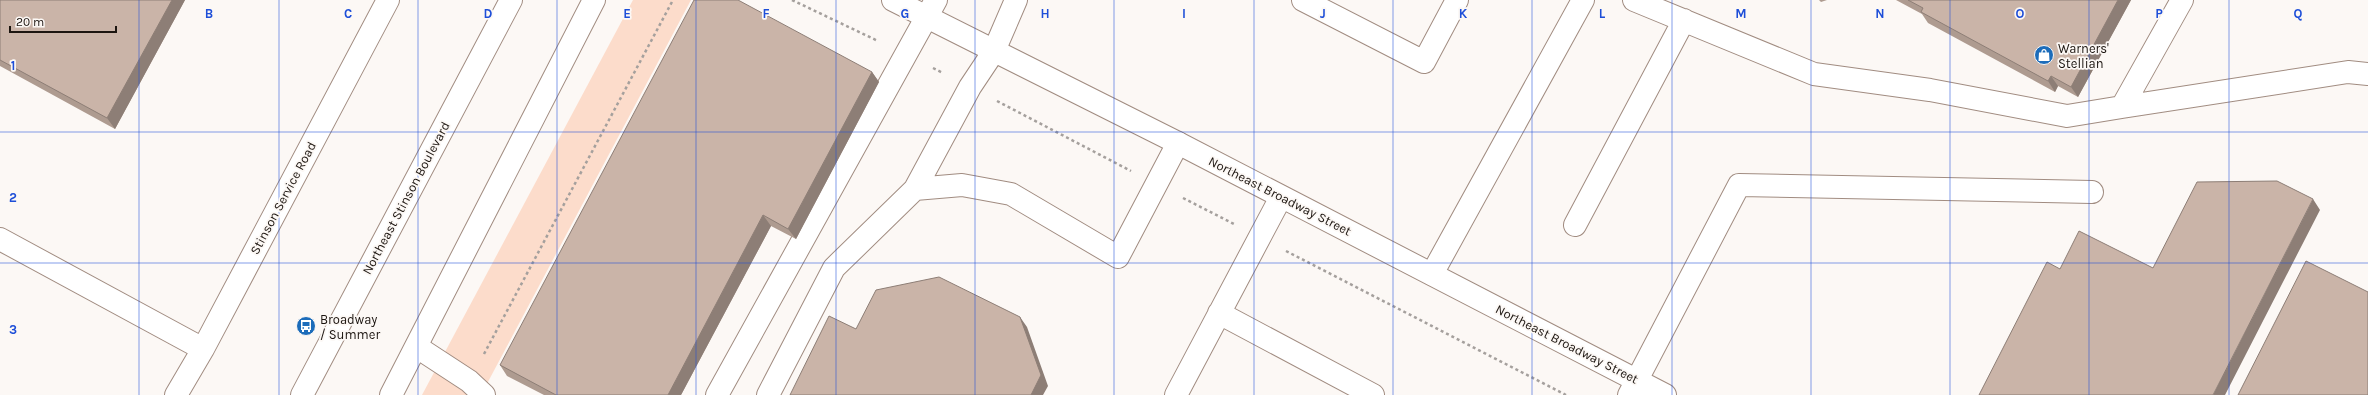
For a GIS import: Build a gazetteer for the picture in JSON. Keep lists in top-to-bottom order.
{
  "streets": {
    "main road": ["Northeast Broadway Street", "Stinson Service Road", "Northeast Stinson Boulevard"]
  },
  "places": {
    "shop": ["Warners' Stellian"],
    "bus stop": ["Broadway / Summer"]
  },
  "scale_bar": "20 m",
  "grid": {
    "columns": [
      "B",
      "C",
      "D",
      "E",
      "F",
      "G",
      "H",
      "I",
      "J",
      "K",
      "L",
      "M",
      "N",
      "O",
      "P",
      "Q"
    ],
    "rows": ["1", "2", "3"]
  }
}
